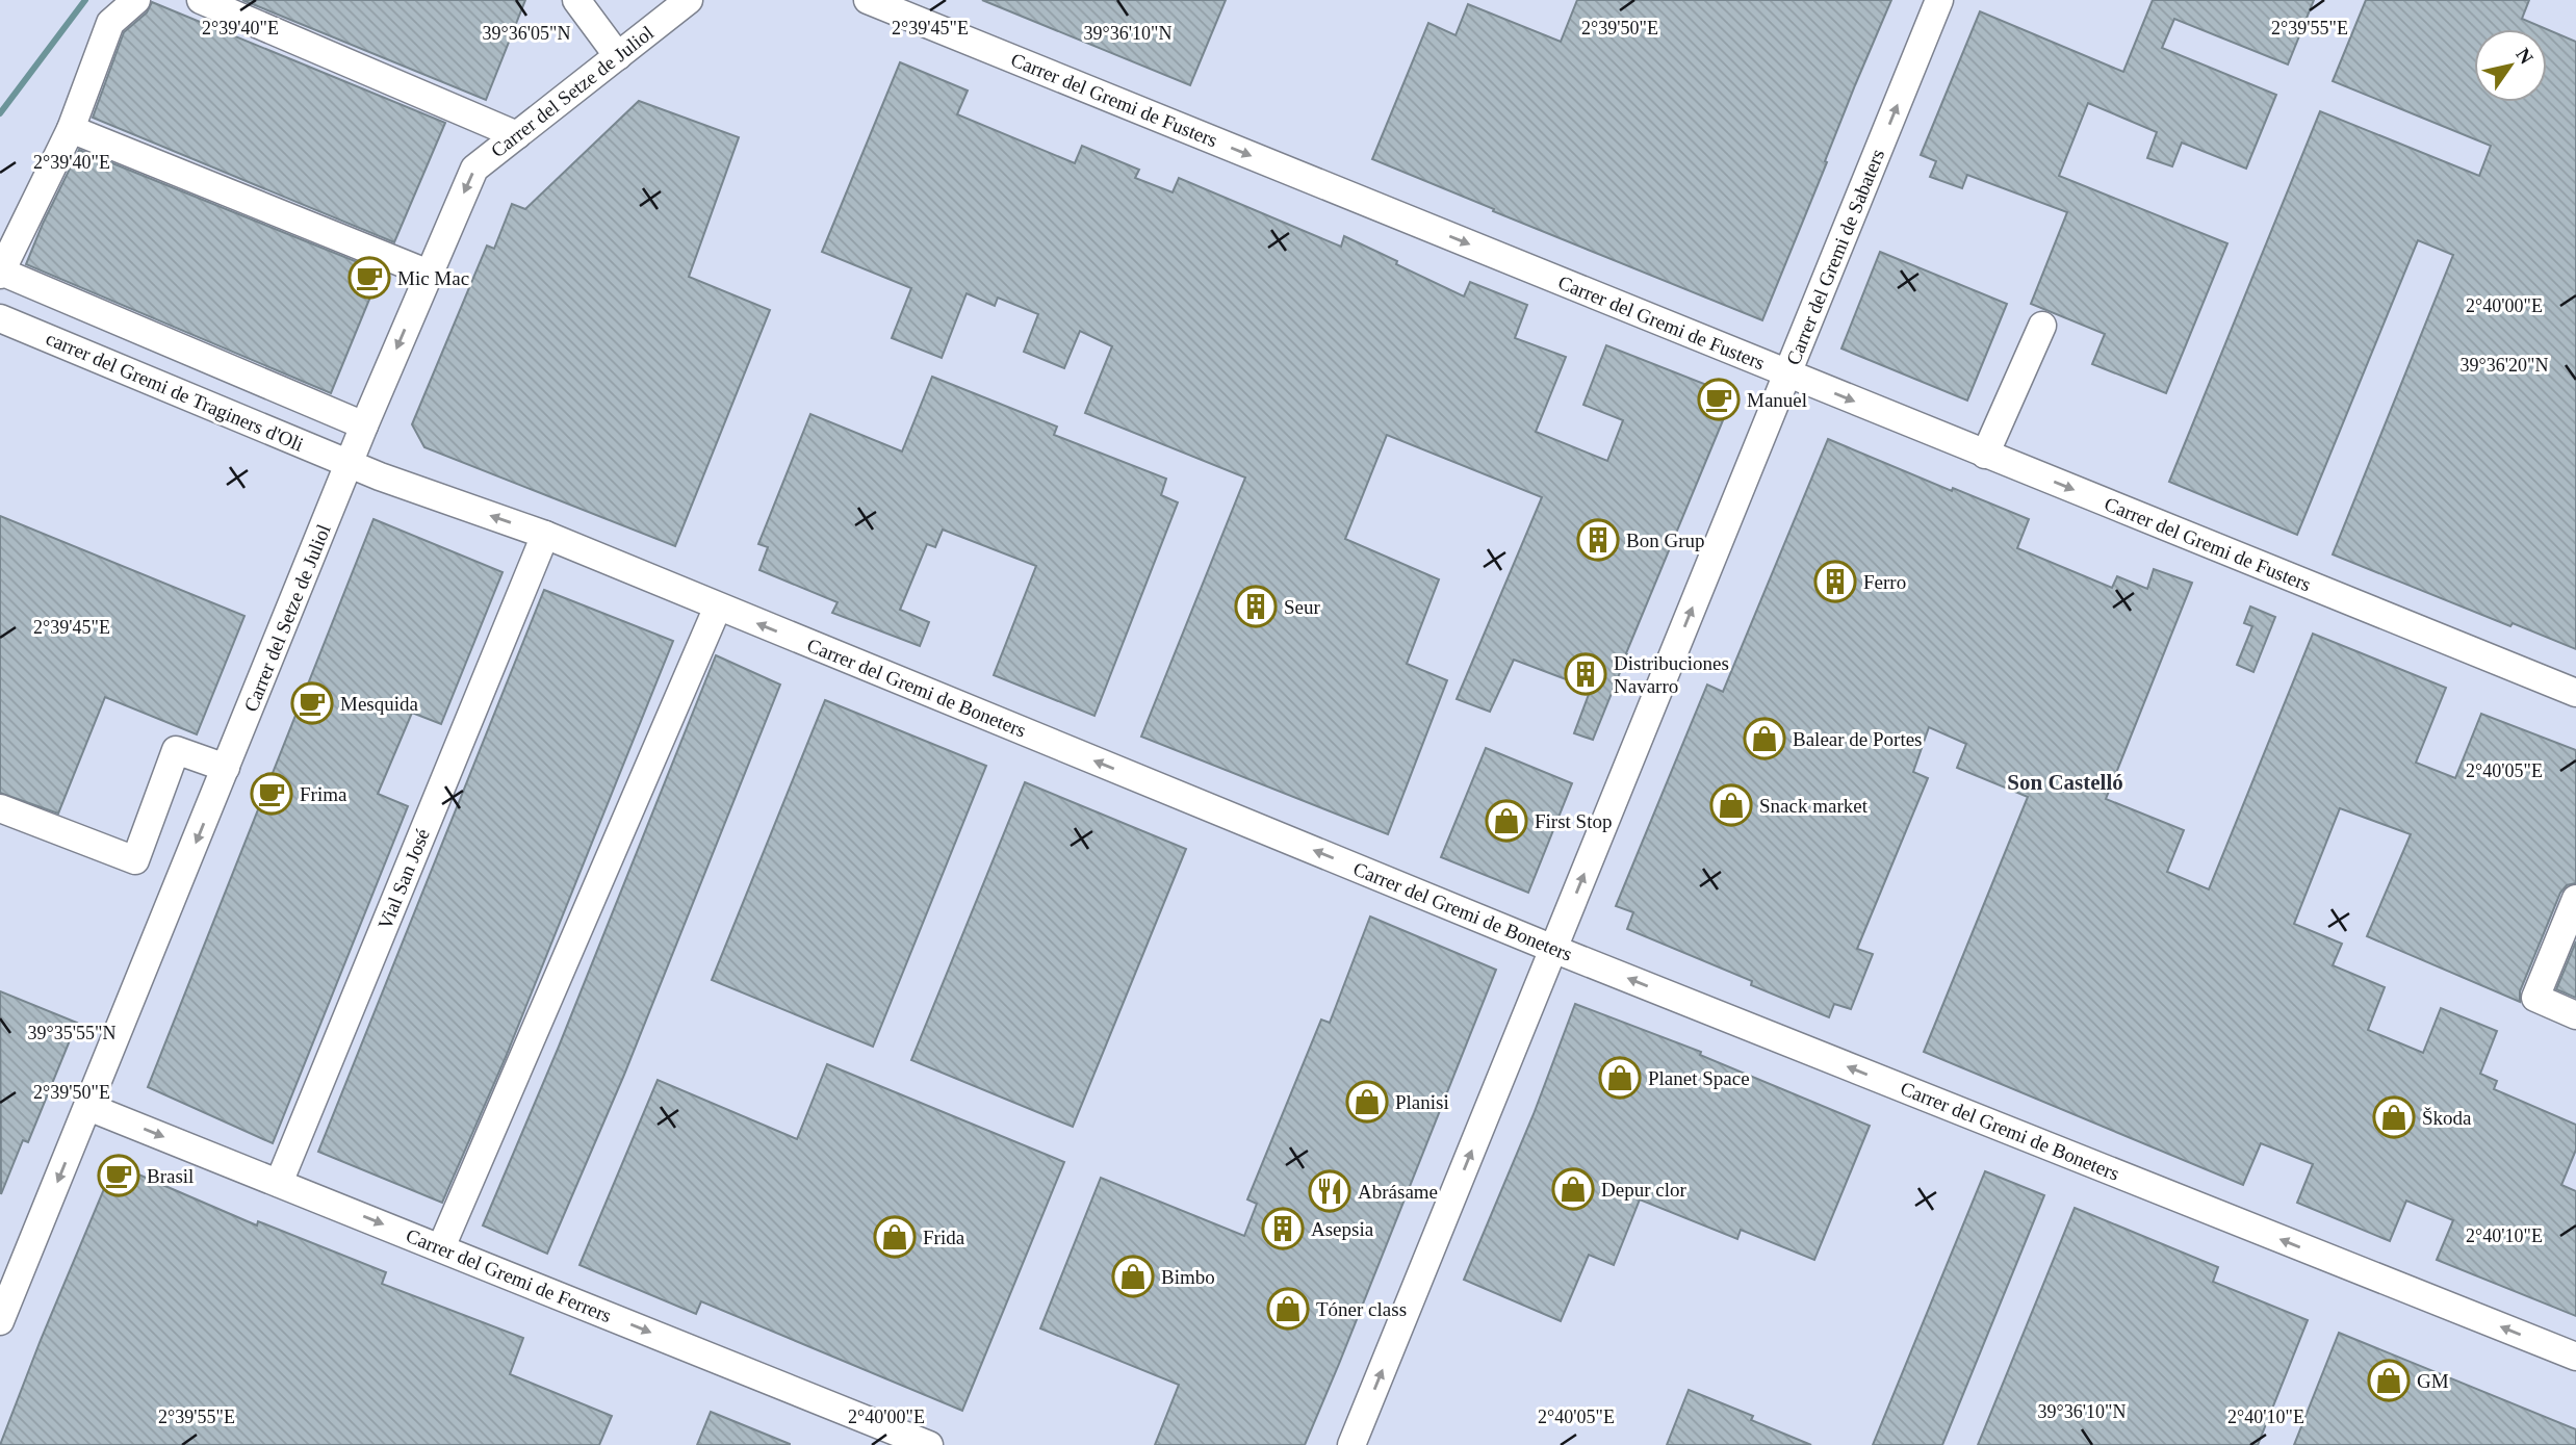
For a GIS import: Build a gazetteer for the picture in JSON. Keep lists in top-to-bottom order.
{
  "streets": {
    "street": [
      "Carrer del Setze de Juliol",
      "Carrer del Gremi de Fusters",
      "Carrer del Gremi de Sabaters",
      "carrer del Gremi de Traginers d'Oli",
      "Carrer del Gremi de Boneters",
      "Vial San José",
      "Carrer del Gremi de Ferrers"
    ]
  },
  "crossings": [
    ["Carrer del Setze de Juliol", "carrer del Gremi de Traginers d'Oli"],
    ["Carrer del Setze de Juliol", "Carrer del Gremi de Boneters"],
    ["Carrer del Setze de Juliol", "Carrer del Gremi de Ferrers"],
    ["Carrer del Gremi de Fusters", "Carrer del Gremi de Sabaters"],
    ["Carrer del Gremi de Sabaters", "Carrer del Gremi de Boneters"],
    ["carrer del Gremi de Traginers d'Oli", "Carrer del Gremi de Boneters"],
    ["Carrer del Gremi de Boneters", "Vial San José"],
    ["Vial San José", "Carrer del Gremi de Ferrers"]
  ],
  "one_way": [
    "Carrer del Setze de Juliol",
    "Carrer del Gremi de Fusters",
    "Carrer del Gremi de Sabaters",
    "Carrer del Gremi de Boneters",
    "Carrer del Gremi de Ferrers"
  ],
  "districts": ["Son Castelló"],
  "places": {
    "cafe": [
      "Mic Mac",
      "Manuel",
      "Mesquida",
      "Frima",
      "Brasil"
    ],
    "building": [
      "Bon Grup",
      "Ferro",
      "Seur",
      "Distribuciones Navarro",
      "Asepsia"
    ],
    "shop": [
      "Balear de Portes",
      "Snack market",
      "First Stop",
      "Planet Space",
      "Planisi",
      "Škoda",
      "Depur clor",
      "Frida",
      "Bimbo",
      "Tóner class",
      "GM"
    ],
    "restaurant": ["Abrásame"]
  },
  "north": "top right",
  "coordinates": [
    "2°39'45\"E",
    "2°39'40\"E",
    "2°39'50\"E",
    "2°39'55\"E",
    "39°36'05\"N",
    "39°36'10\"N",
    "2°40'00\"E",
    "39°36'20\"N",
    "2°40'05\"E",
    "39°35'55\"N",
    "2°40'10\"E"
  ]
}
